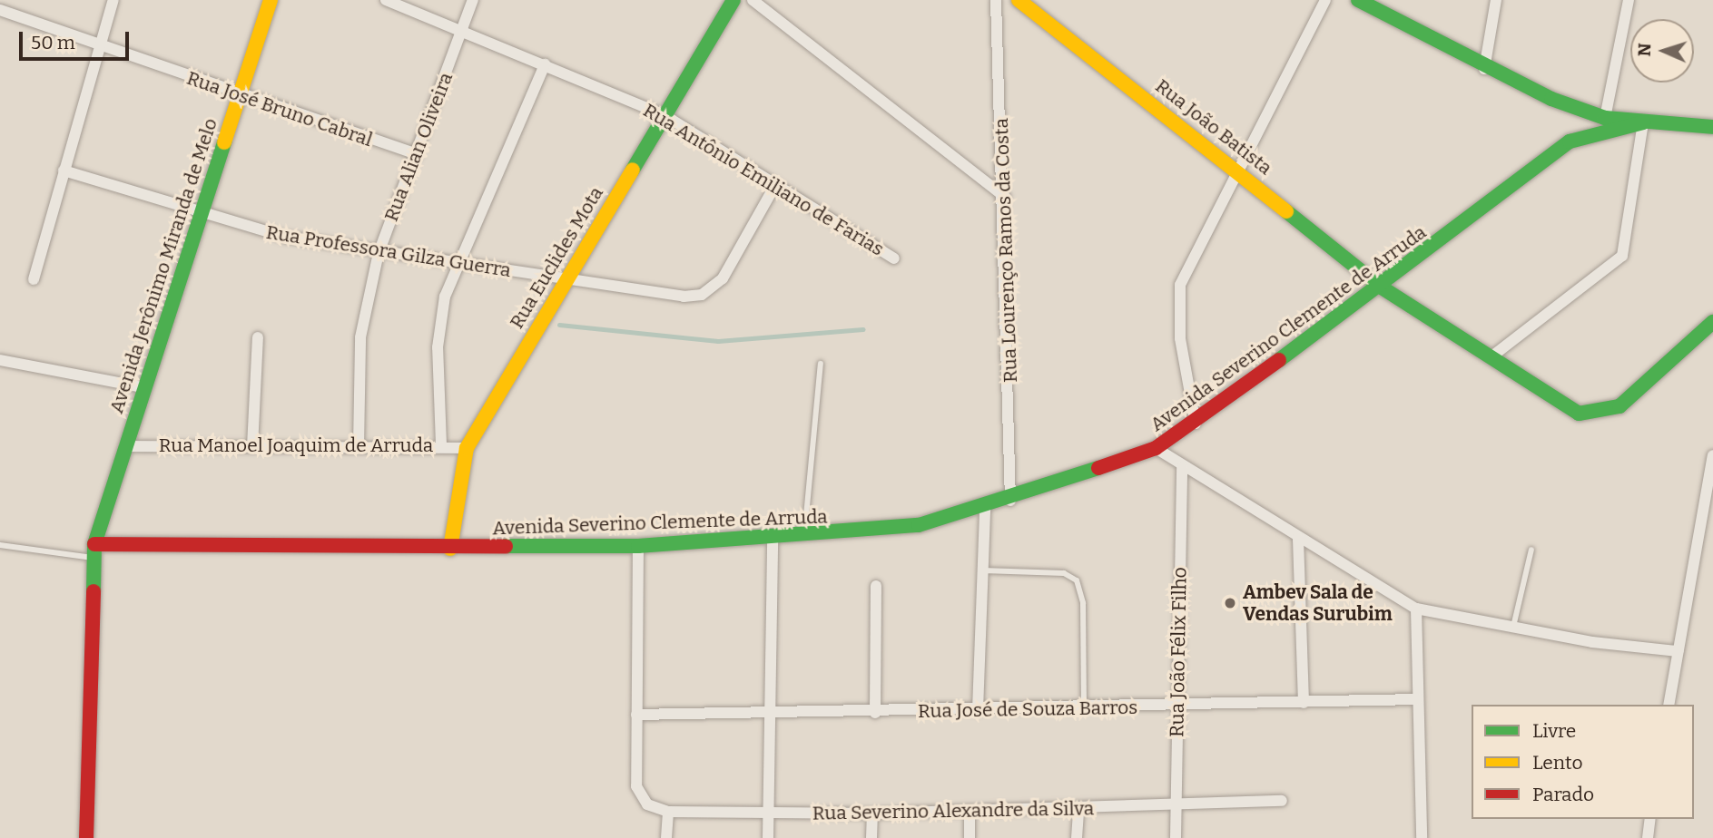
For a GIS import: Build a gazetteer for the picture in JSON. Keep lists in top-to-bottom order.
{
  "streets": {
    "main road": [
      "Rua João Batista",
      "Rua Euclides Mota",
      "Avenida Jerônimo Miranda de Melo",
      "Avenida Severino Clemente de Arruda"
    ],
    "street": [
      "Rua José Bruno Cabral",
      "Rua Alian Oliveira",
      "Rua Antônio Emiliano de Farias",
      "Rua Lourenço Ramos da Costa",
      "Rua Professora Gilza Guerra",
      "Rua Manoel Joaquim de Arruda",
      "Rua João Félix Filho",
      "Rua José de Souza Barros",
      "Rua Severino Alexandre da Silva"
    ]
  },
  "crossings": [
    ["Rua José Bruno Cabral", "Rua Alian Oliveira"],
    ["Rua José Bruno Cabral", "Avenida Jerônimo Miranda de Melo"],
    ["Rua João Batista", "Avenida Severino Clemente de Arruda"],
    ["Rua Alian Oliveira", "Rua Antônio Emiliano de Farias"],
    ["Rua Alian Oliveira", "Rua Professora Gilza Guerra"],
    ["Rua Alian Oliveira", "Rua Manoel Joaquim de Arruda"],
    ["Rua Antônio Emiliano de Farias", "Rua Professora Gilza Guerra"],
    ["Rua Antônio Emiliano de Farias", "Rua Euclides Mota"],
    ["Rua Lourenço Ramos da Costa", "Avenida Severino Clemente de Arruda"],
    ["Rua Professora Gilza Guerra", "Rua Euclides Mota"],
    ["Rua Professora Gilza Guerra", "Avenida Jerônimo Miranda de Melo"],
    ["Rua Euclides Mota", "Avenida Severino Clemente de Arruda"],
    ["Rua Euclides Mota", "Rua Manoel Joaquim de Arruda"],
    ["Avenida Jerônimo Miranda de Melo", "Avenida Severino Clemente de Arruda"],
    ["Avenida Jerônimo Miranda de Melo", "Rua Manoel Joaquim de Arruda"],
    ["Rua João Félix Filho", "Rua José de Souza Barros"],
    ["Rua João Félix Filho", "Rua Severino Alexandre da Silva"]
  ],
  "places": ["Ambev Sala de Vendas Surubim"],
  "legend": ["Livre", "Lento", "Parado"],
  "scale_bar": "50 m",
  "north": "left"
}
